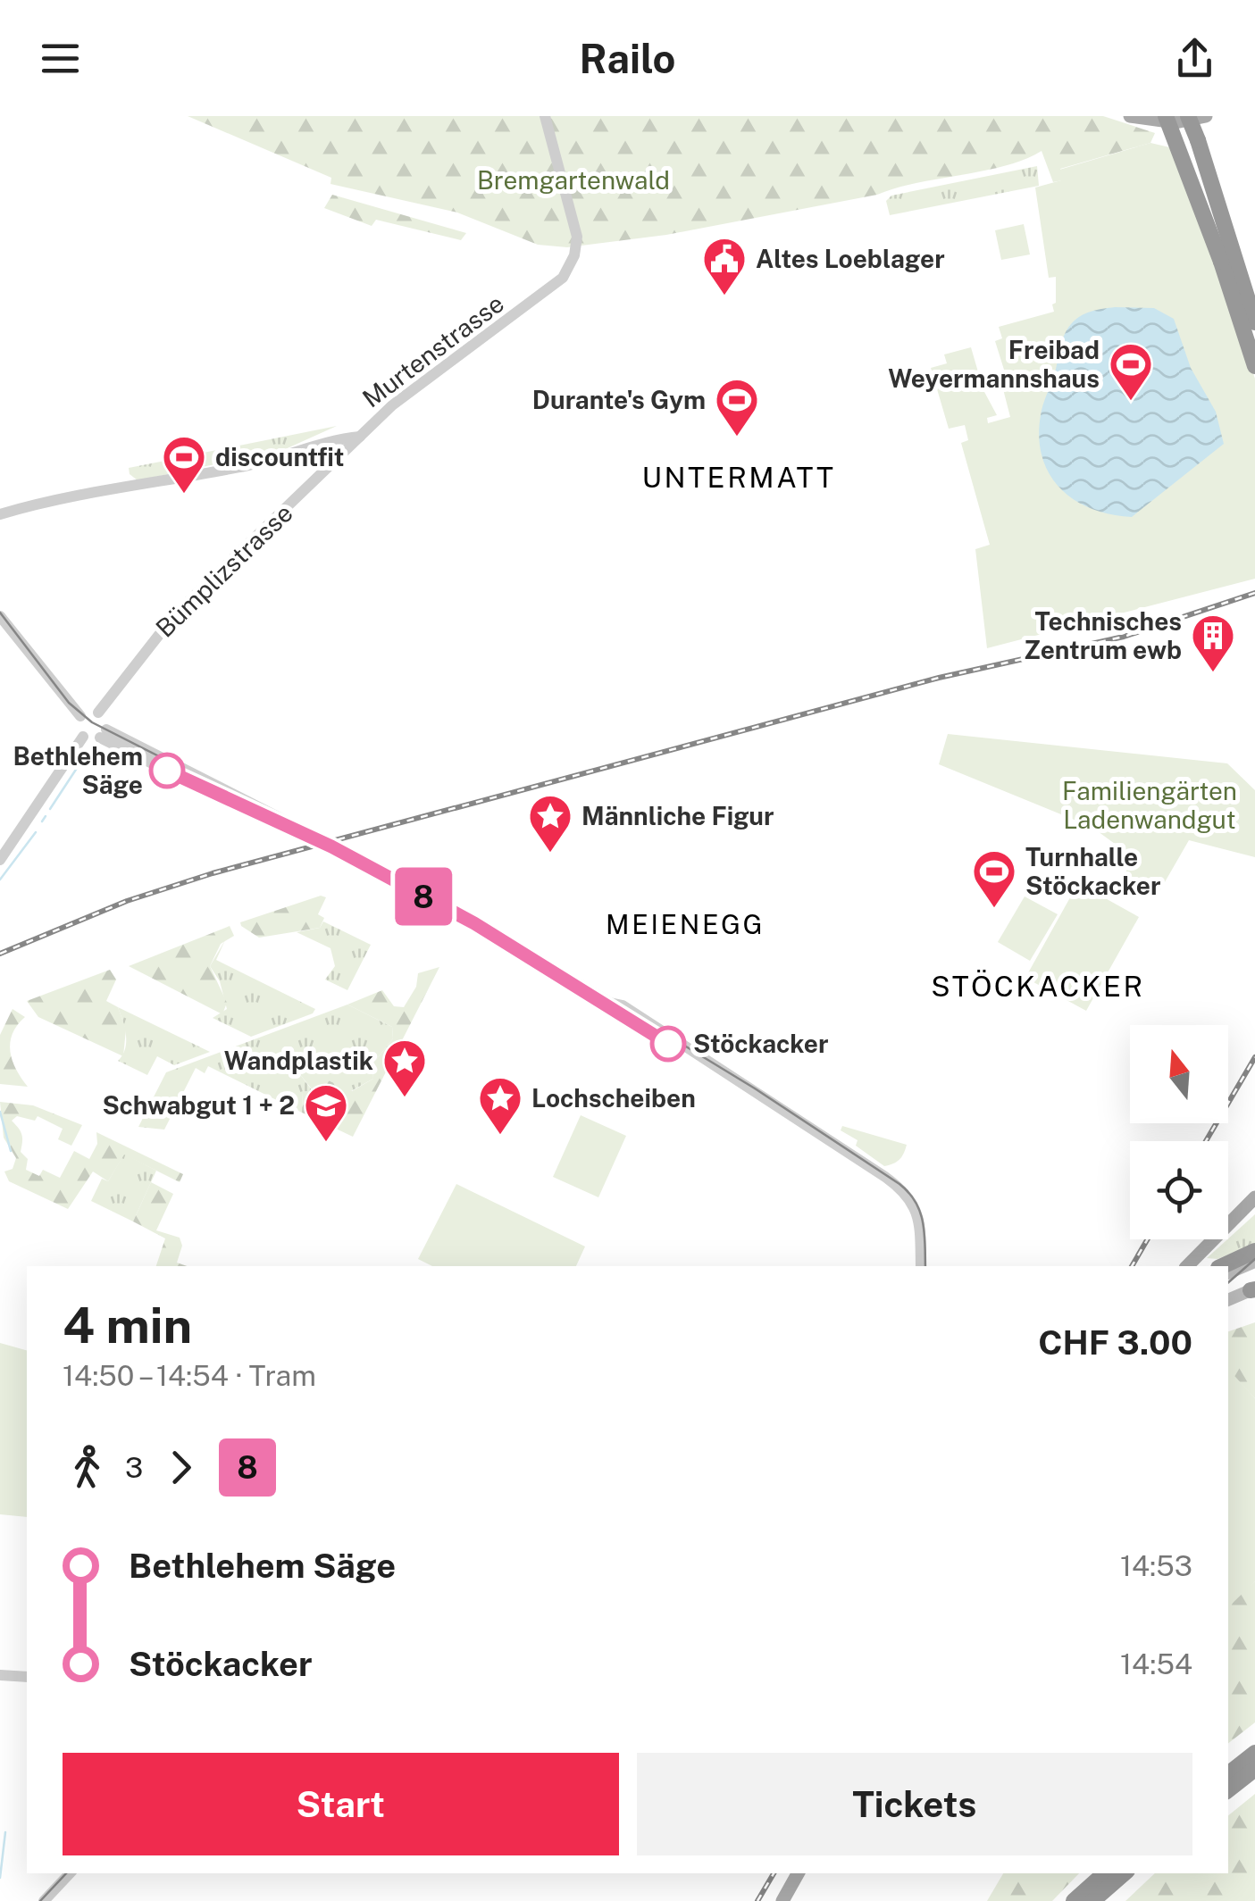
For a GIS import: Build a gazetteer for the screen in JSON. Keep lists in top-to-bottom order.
{
  "streets": {
    "street": ["Murtenstrasse", "Bümplizstrasse"]
  },
  "crossings": [
    ["Murtenstrasse", "Bümplizstrasse"]
  ],
  "districts": ["UNTERMATT", "MEIENEGG", "STÖCKACKER"],
  "parks": ["Bremgartenwald", "Familiengärten Ladenwandgut"],
  "places": {
    "public building": ["Altes Loeblager"],
    "sports": [
      "Freibad Weyermannshaus",
      "Durante's Gym",
      "discountfit",
      "Turnhalle Stöckacker"
    ],
    "building": ["Technisches Zentrum ewb"],
    "other": ["Bethlehem Säge", "Stöckacker"],
    "place": ["Männliche Figur", "Wandplastik", "Lochscheiben"],
    "school or university": ["Schwabgut 1 + 2"]
  },
  "lines": ["tram line 8"],
  "north": "top",
  "page": {
    "header": "Railo",
    "on_map": "8",
    "heading": ["4 min", "14:50 – 14:54 · Tram", "CHF 3.00"],
    "legs": ["3", "8"],
    "list": [
      {
        "name": "Bethlehem Säge",
        "value": "14:53"
      },
      {
        "name": "Stöckacker",
        "value": "14:54"
      }
    ],
    "buttons": ["Start", "Tickets"]
  }
}
